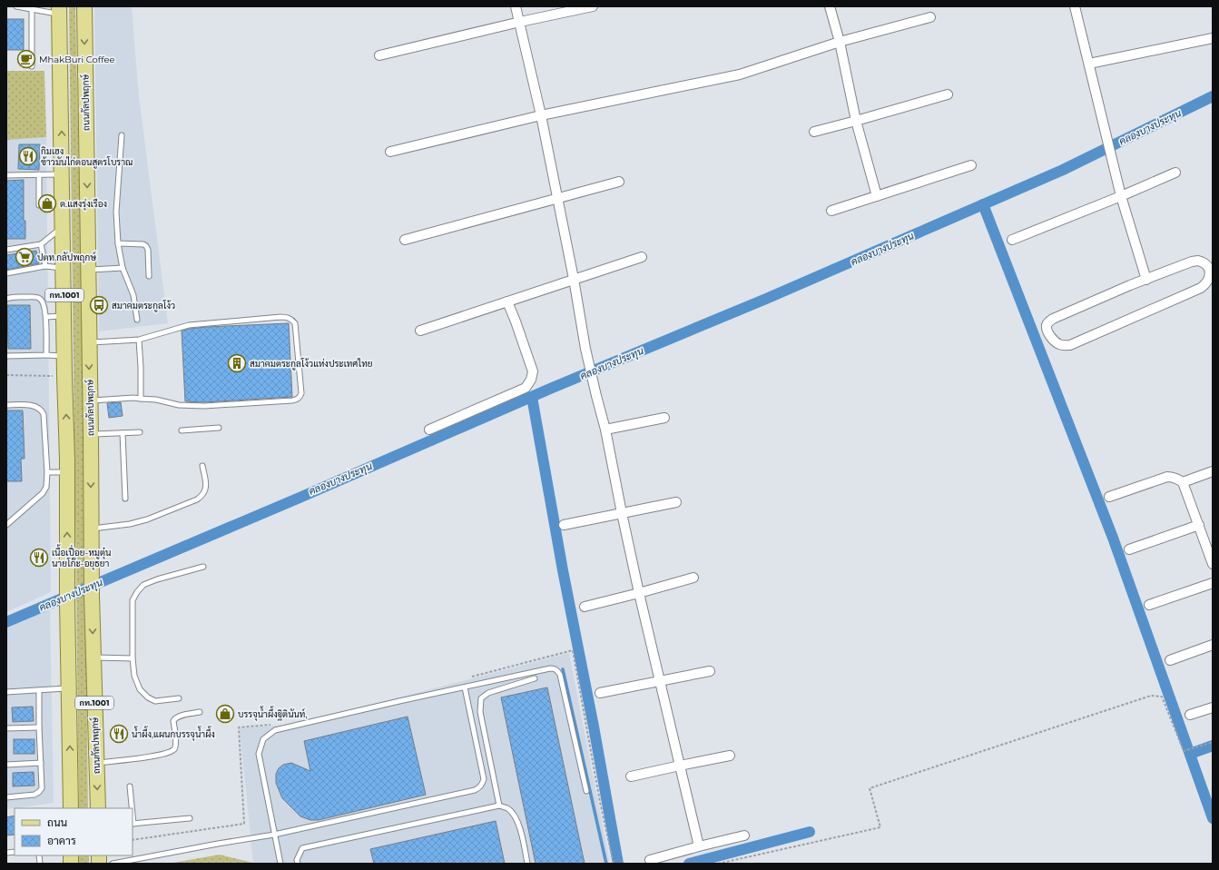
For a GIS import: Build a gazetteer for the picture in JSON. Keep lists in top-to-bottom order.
{
  "streets": {
    "main road": ["ถนนกัลปพฤกษ์", "กท.1001"]
  },
  "water": ["คลองบางประทุน"],
  "places": {
    "cafe": ["MhakBuri Coffee"],
    "restaurant": ["กิมเฮง ข้าวมันไก่ตอนสูตรโบราณ", "เนื้อเปื่อย-หมูตุ๋น นายโก๊ะ-อยุธยา", "น้ำผึ้ง,แผนกบรรจุน้ำผึ้ง"],
    "shop": ["ต.แสงรุ่งเรือง", "บรรจุน้ำผึ้งฐิตินันท์,"],
    "supermarket": ["ปตท.กลัปพฤกษ์"],
    "bus stop": ["สมาคมตระกูลโง้ว"],
    "building": ["สมาคมตระกูลโง้วแห่งประเทศไทย"]
  },
  "legend": ["ถนน", "อาคาร"]
}
